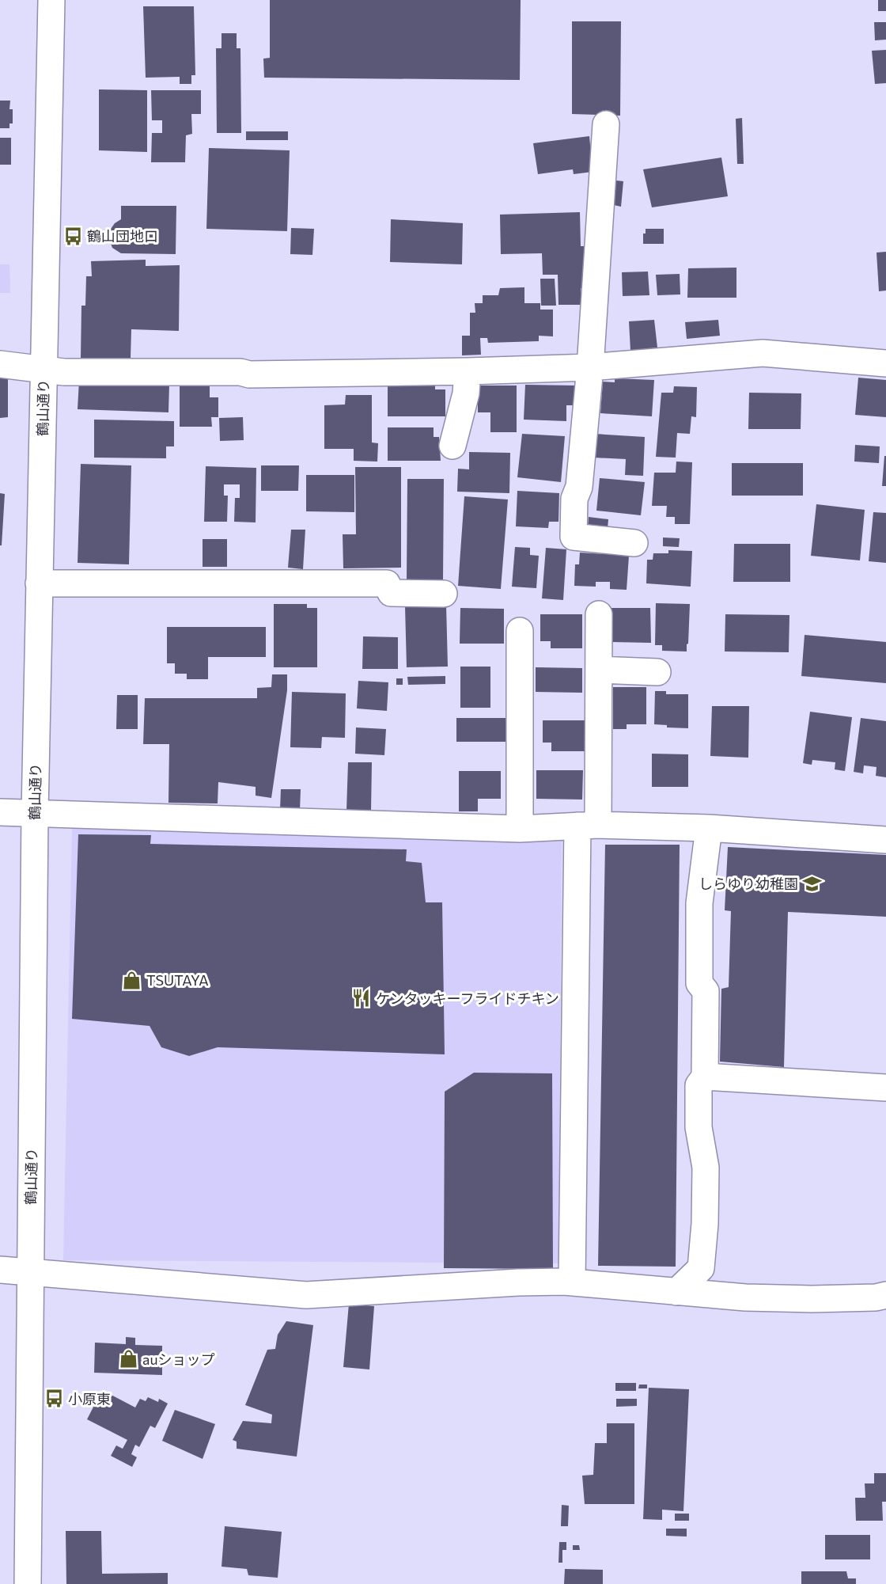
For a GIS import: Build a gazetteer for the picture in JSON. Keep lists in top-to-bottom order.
{
  "streets": {
    "street": ["鶴山通り"]
  },
  "places": {
    "bus stop": ["鶴山団地口", "小原東"],
    "school or university": ["しらゆり幼稚園"],
    "shop": ["TSUTAYA", "auショップ"],
    "restaurant": ["ケンタッキーフライドチキン"]
  }
}
